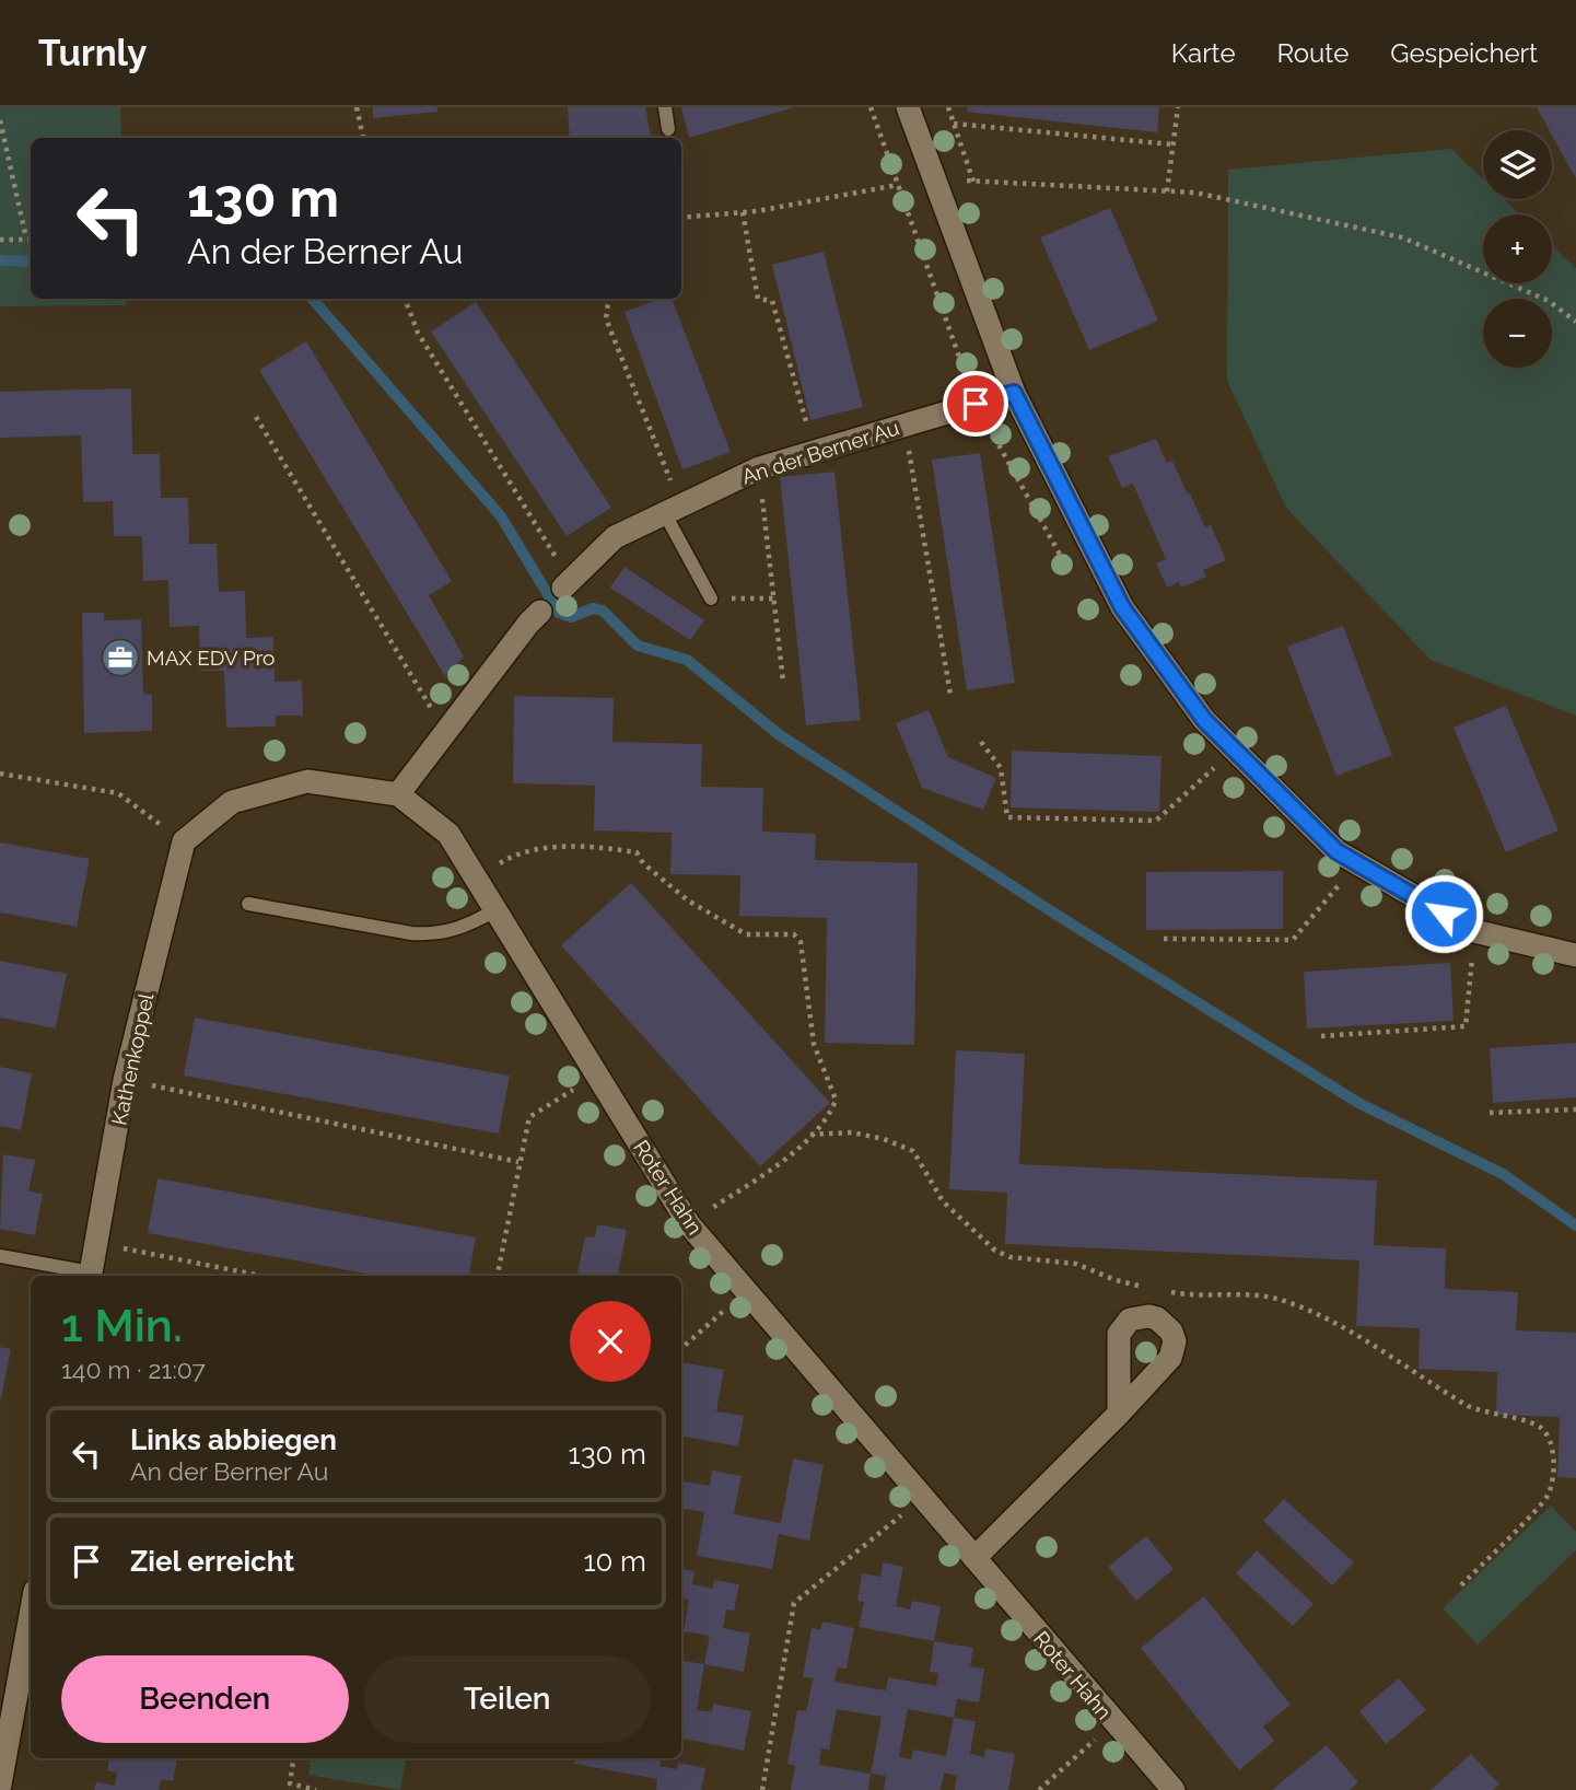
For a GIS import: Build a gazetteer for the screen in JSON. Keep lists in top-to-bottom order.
{
  "streets": {
    "street": ["An der Berner Au", "Kathenkoppel", "Roter Hahn"]
  },
  "crossings": [
    ["Kathenkoppel", "Roter Hahn"]
  ],
  "places": {
    "office": ["MAX EDV Pro"]
  },
  "page": {
    "header": "Turnly",
    "nav": ["Karte", "Route", "Gespeichert"],
    "map_buttons": ["+", "−"],
    "turn": ["130 m", "An der Berner Au"],
    "heading": ["1 Min.", "140 m · 21:07"],
    "list": [
      {
        "name": "Links abbiegen",
        "note": "An der Berner Au",
        "value": "130 m"
      },
      {
        "name": "Ziel erreicht",
        "value": "10 m"
      }
    ],
    "buttons": ["Beenden", "Teilen"]
  }
}
